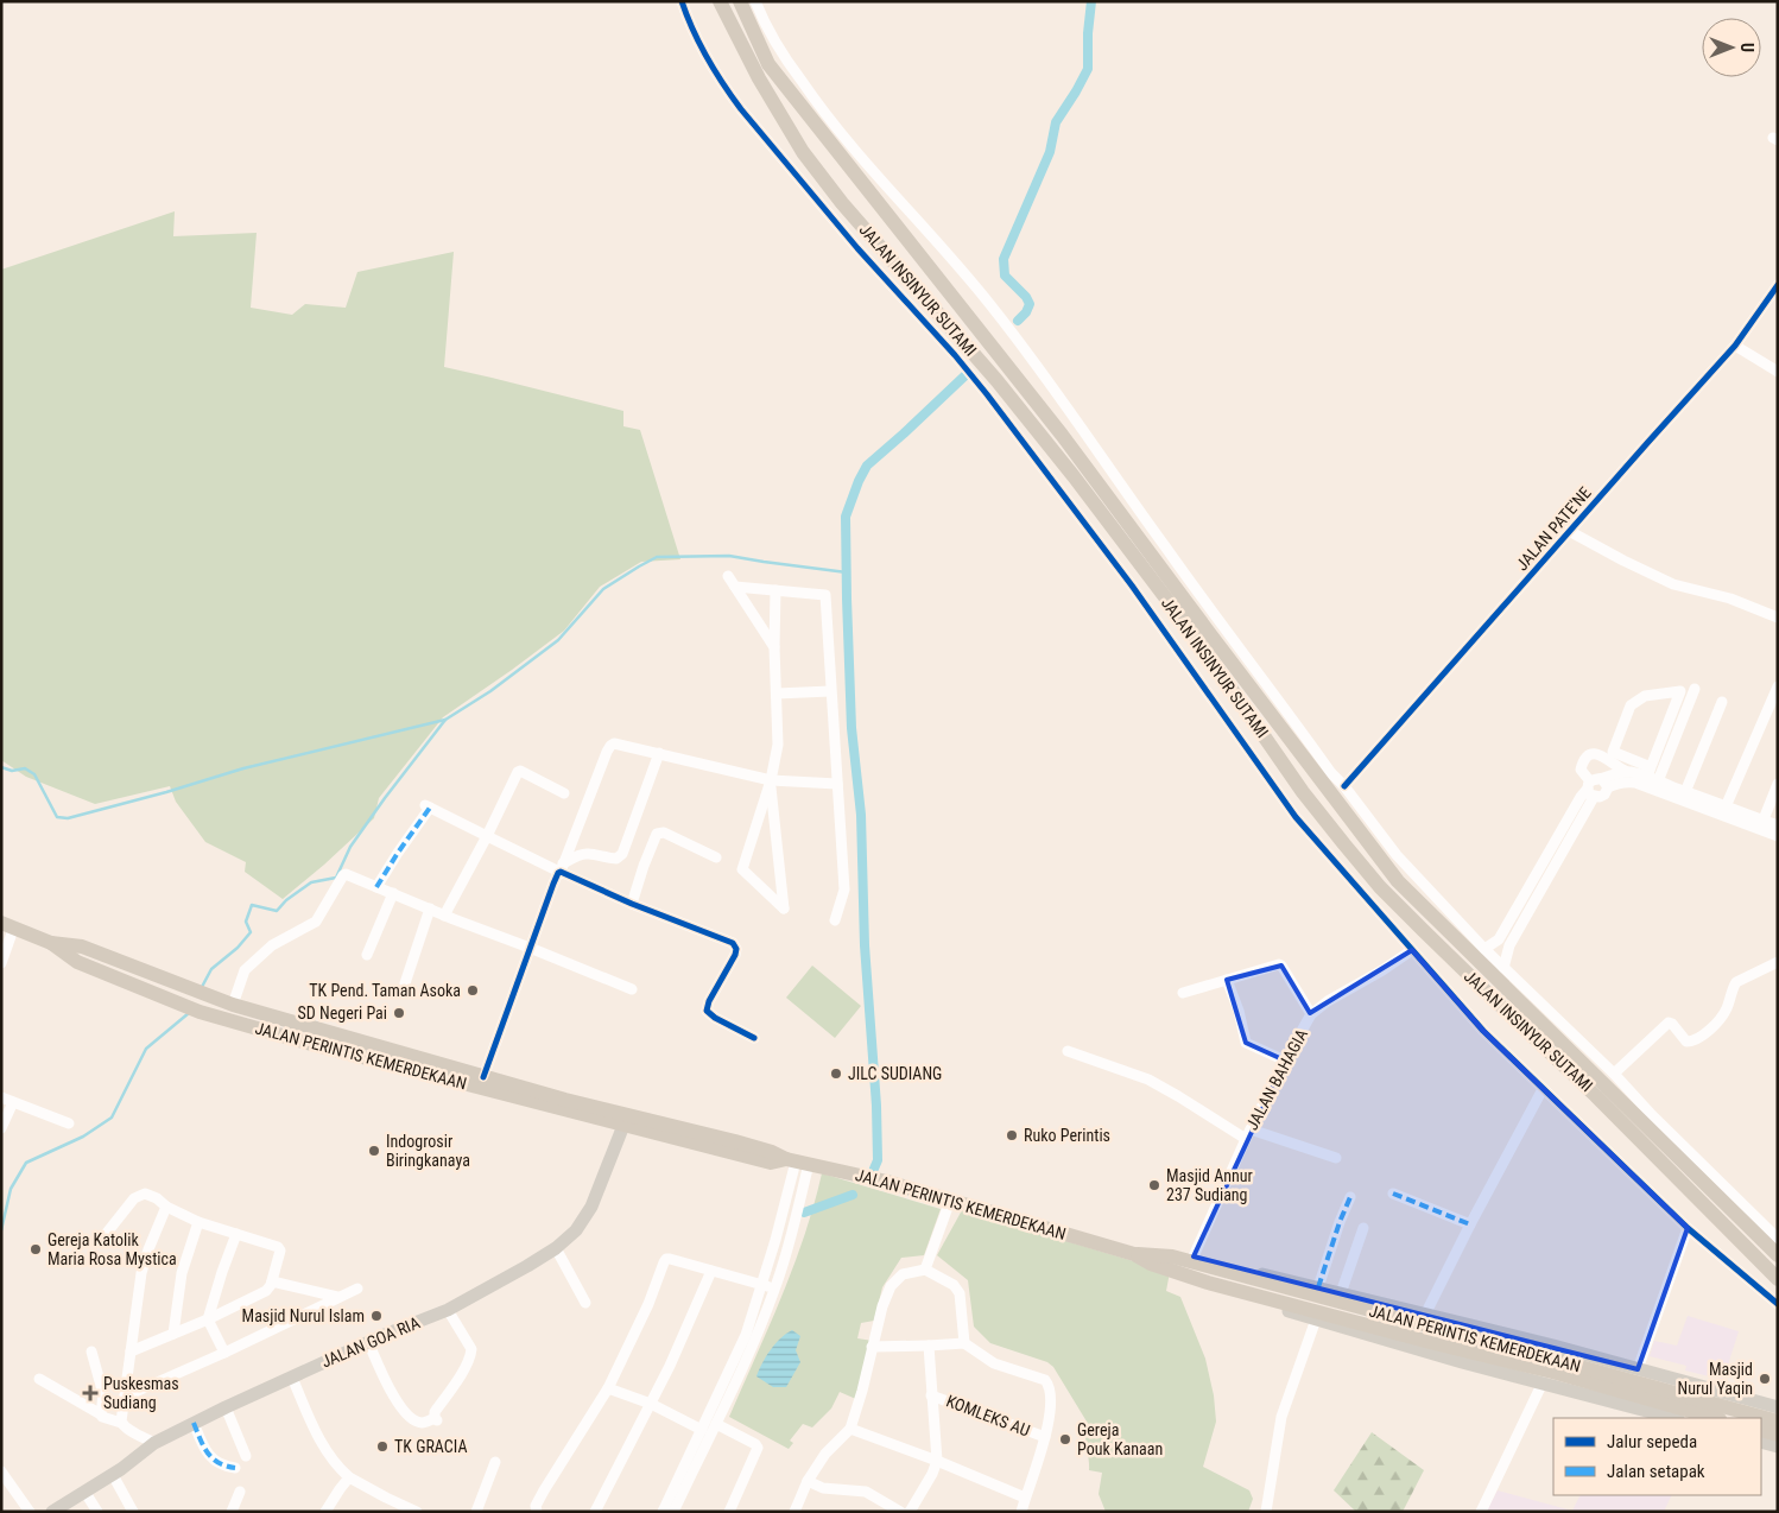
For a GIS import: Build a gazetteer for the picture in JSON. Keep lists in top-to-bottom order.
{
  "streets": {
    "highway": ["JALAN INSINYUR SUTAMI", "JALAN PERINTIS KEMERDEKAAN"],
    "main road": ["JALAN GOA RIA"],
    "street": ["JALAN PATE'NE", "JALAN BAHAGIA", "KOMLEKS AU"]
  },
  "crossings": [
    ["JALAN PERINTIS KEMERDEKAAN", "JALAN BAHAGIA"],
    ["JALAN PERINTIS KEMERDEKAAN", "JALAN GOA RIA"]
  ],
  "places": {
    "other": [
      "TK Pend. Taman Asoka",
      "SD Negeri Pai",
      "JILC SUDIANG",
      "Ruko Perintis",
      "Indogrosir Biringkanaya",
      "Masjid Annur 237 Sudiang",
      "Gereja Katolik Maria Rosa Mystica",
      "Masjid Nurul Islam",
      "Masjid Nurul Yaqin",
      "Gereja Pouk Kanaan",
      "TK GRACIA"
    ],
    "health": ["Puskesmas Sudiang"]
  },
  "legend": ["Jalur sepeda", "Jalan setapak"],
  "north": "right"
}
